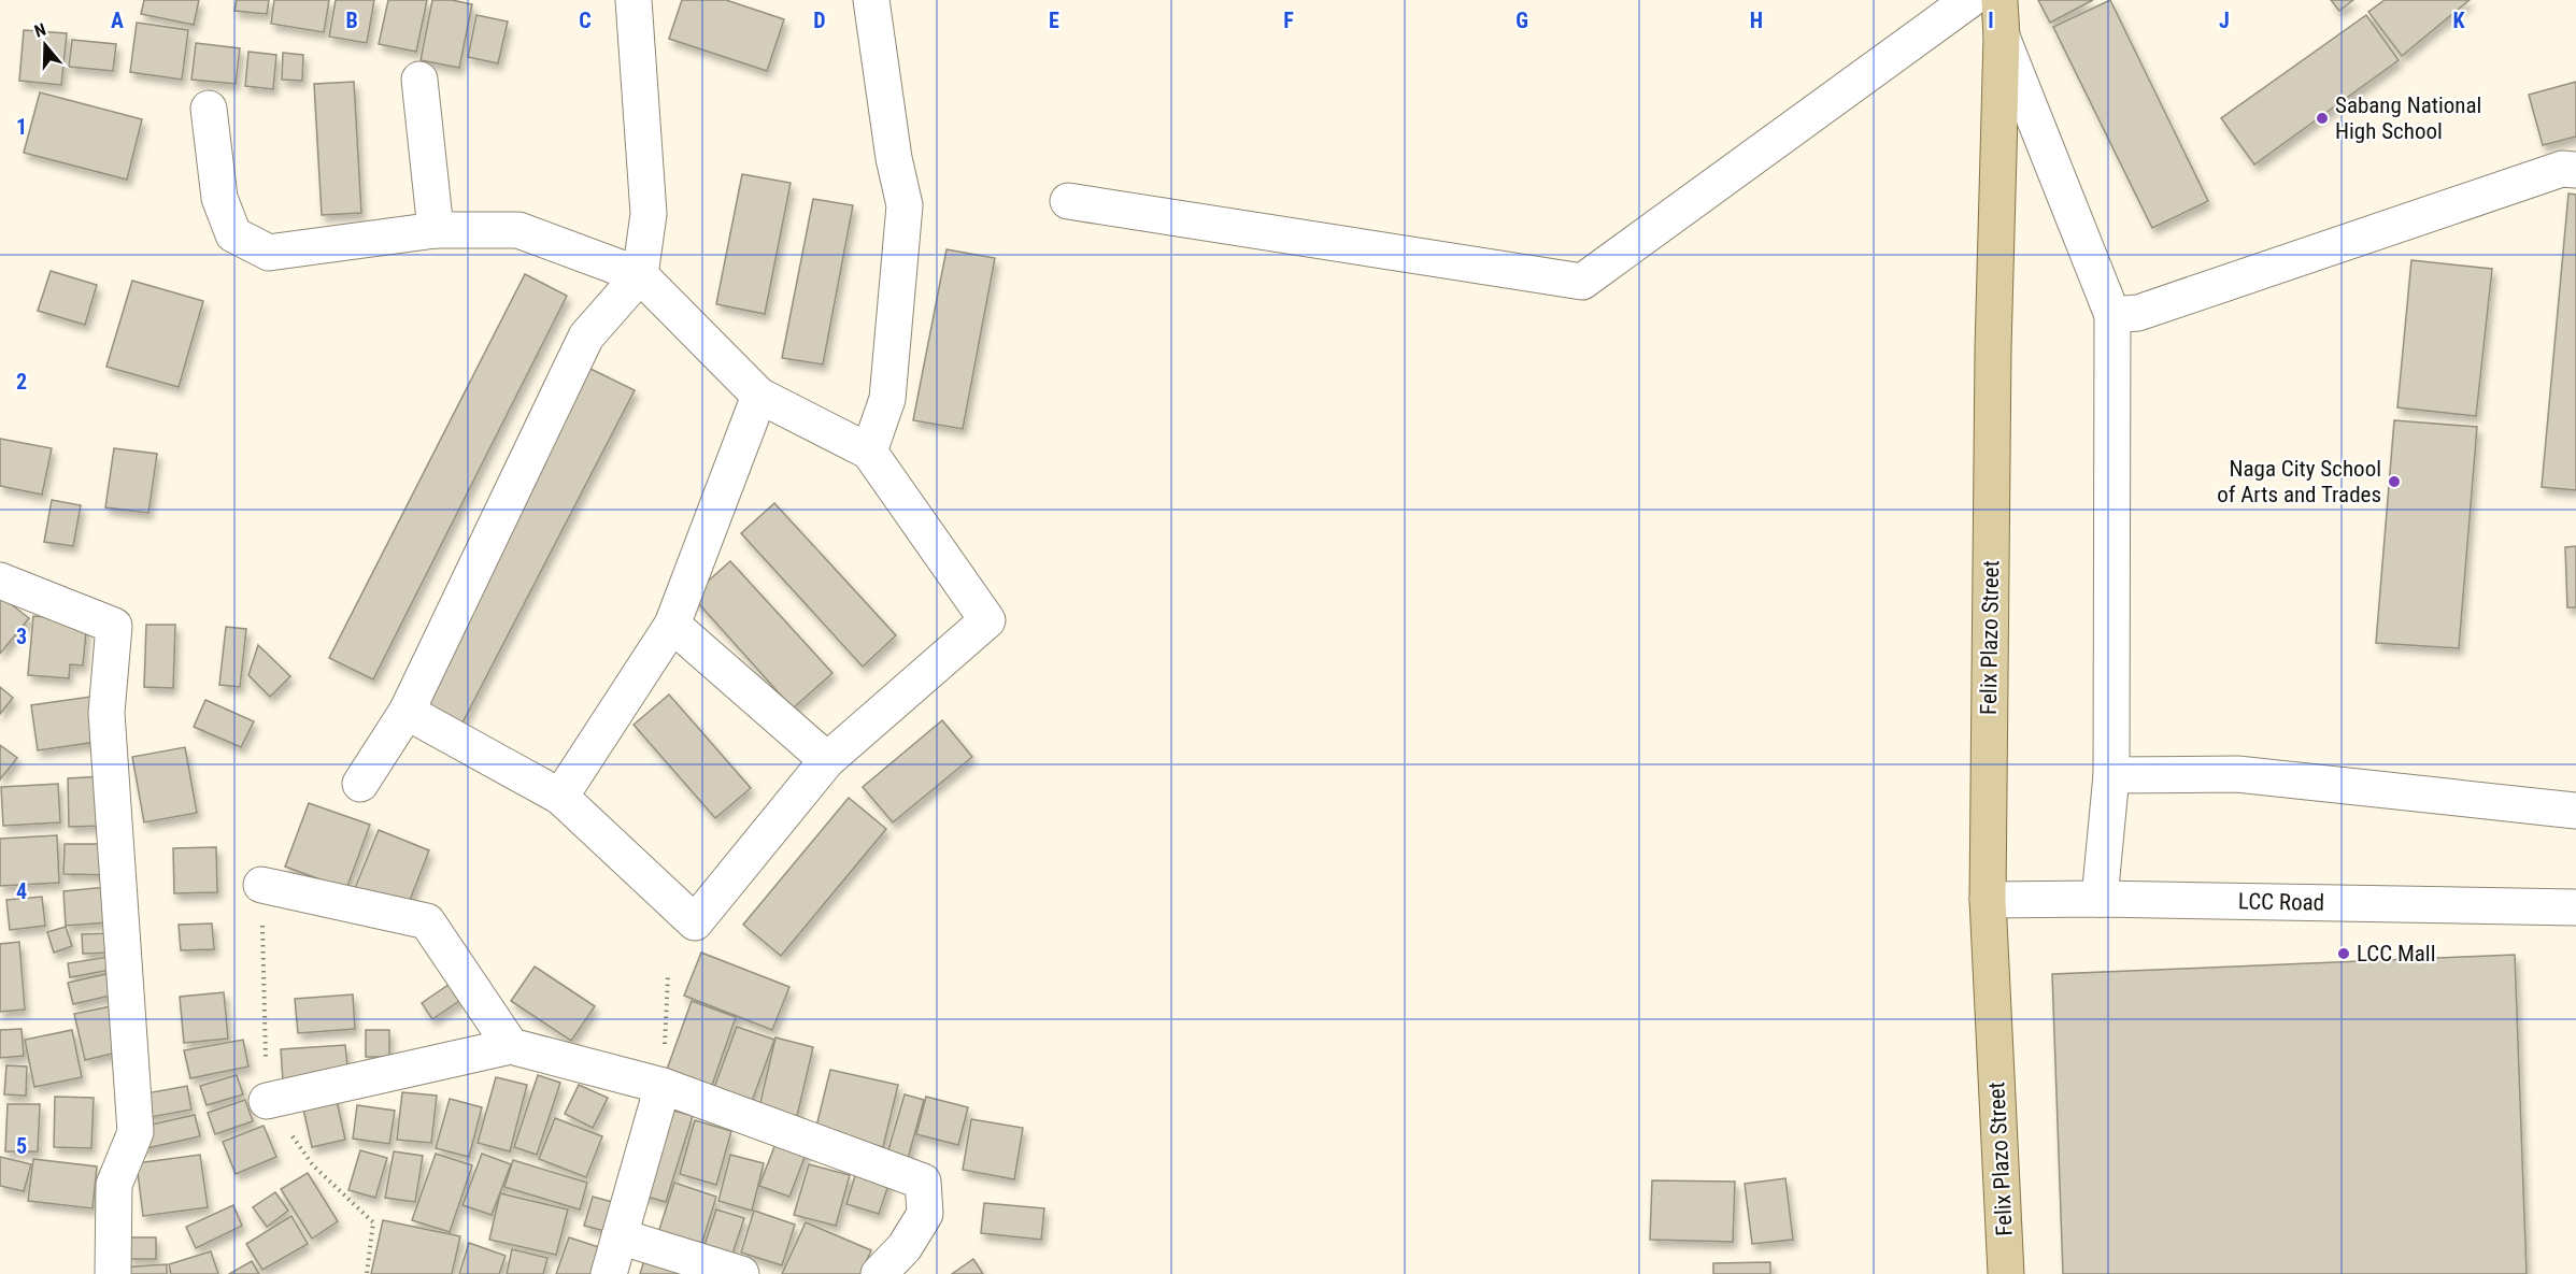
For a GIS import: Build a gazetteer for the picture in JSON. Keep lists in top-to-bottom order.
{
  "streets": {
    "main road": ["Felix Plazo Street"],
    "street": ["LCC Road"]
  },
  "crossings": [
    ["Felix Plazo Street", "LCC Road"]
  ],
  "places": ["Sabang National High School", "Naga City School of Arts and Trades", "LCC Mall"],
  "north": "top",
  "grid": {
    "columns": [
      "A",
      "B",
      "C",
      "D",
      "E",
      "F",
      "G",
      "H",
      "I",
      "J",
      "K"
    ],
    "rows": [
      "1",
      "2",
      "3",
      "4",
      "5"
    ]
  }
}
